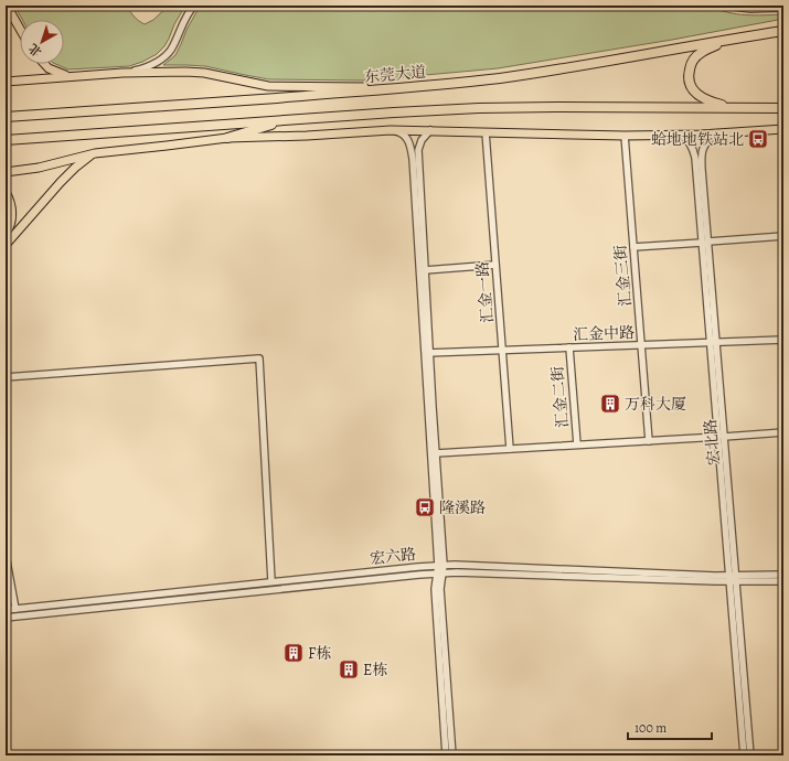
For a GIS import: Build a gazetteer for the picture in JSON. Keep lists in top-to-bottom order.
{
  "streets": {
    "highway": ["东莞大道"],
    "street": [
      "汇金三街",
      "汇金一路",
      "汇金中路",
      "汇金二街",
      "宏北路",
      "宏六路"
    ]
  },
  "crossings": [
    ["汇金三街", "汇金中路"],
    ["汇金一路", "汇金中路"],
    ["汇金中路", "汇金二街"],
    ["汇金中路", "宏北路"],
    ["宏北路", "宏六路"]
  ],
  "places": {
    "bus stop": ["蛤地地铁站北", "隆溪路"],
    "building": ["万科大厦", "F栋", "E栋"]
  },
  "scale_bar": "100 m",
  "north": "bottom left"
}
